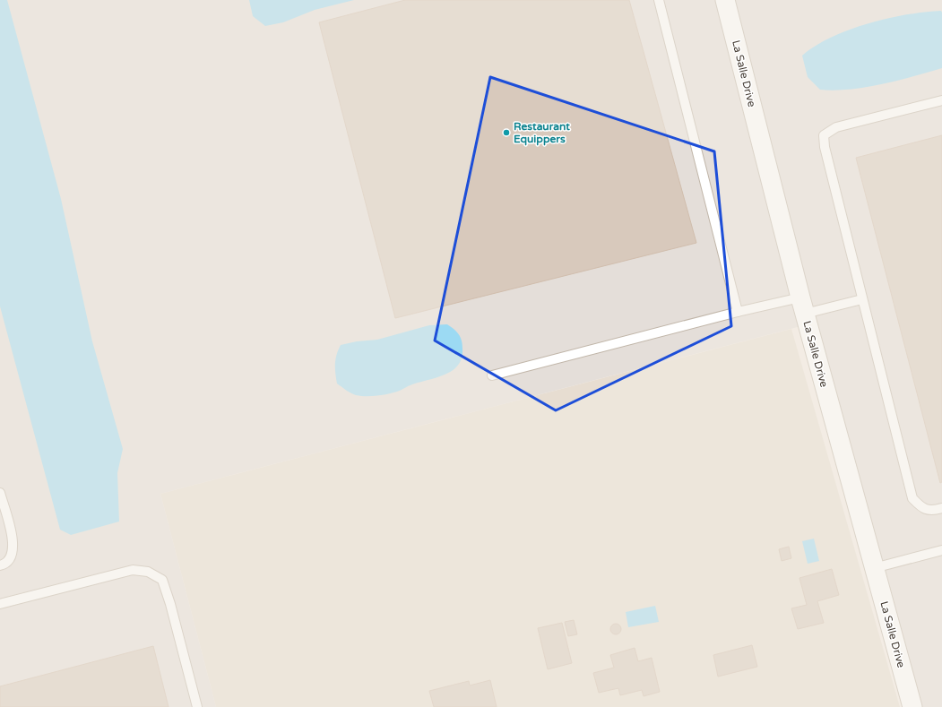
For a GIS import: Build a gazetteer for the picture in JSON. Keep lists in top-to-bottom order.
{
  "streets": {
    "street": ["La Salle Drive"]
  },
  "places": ["Restaurant Equippers"]
}
